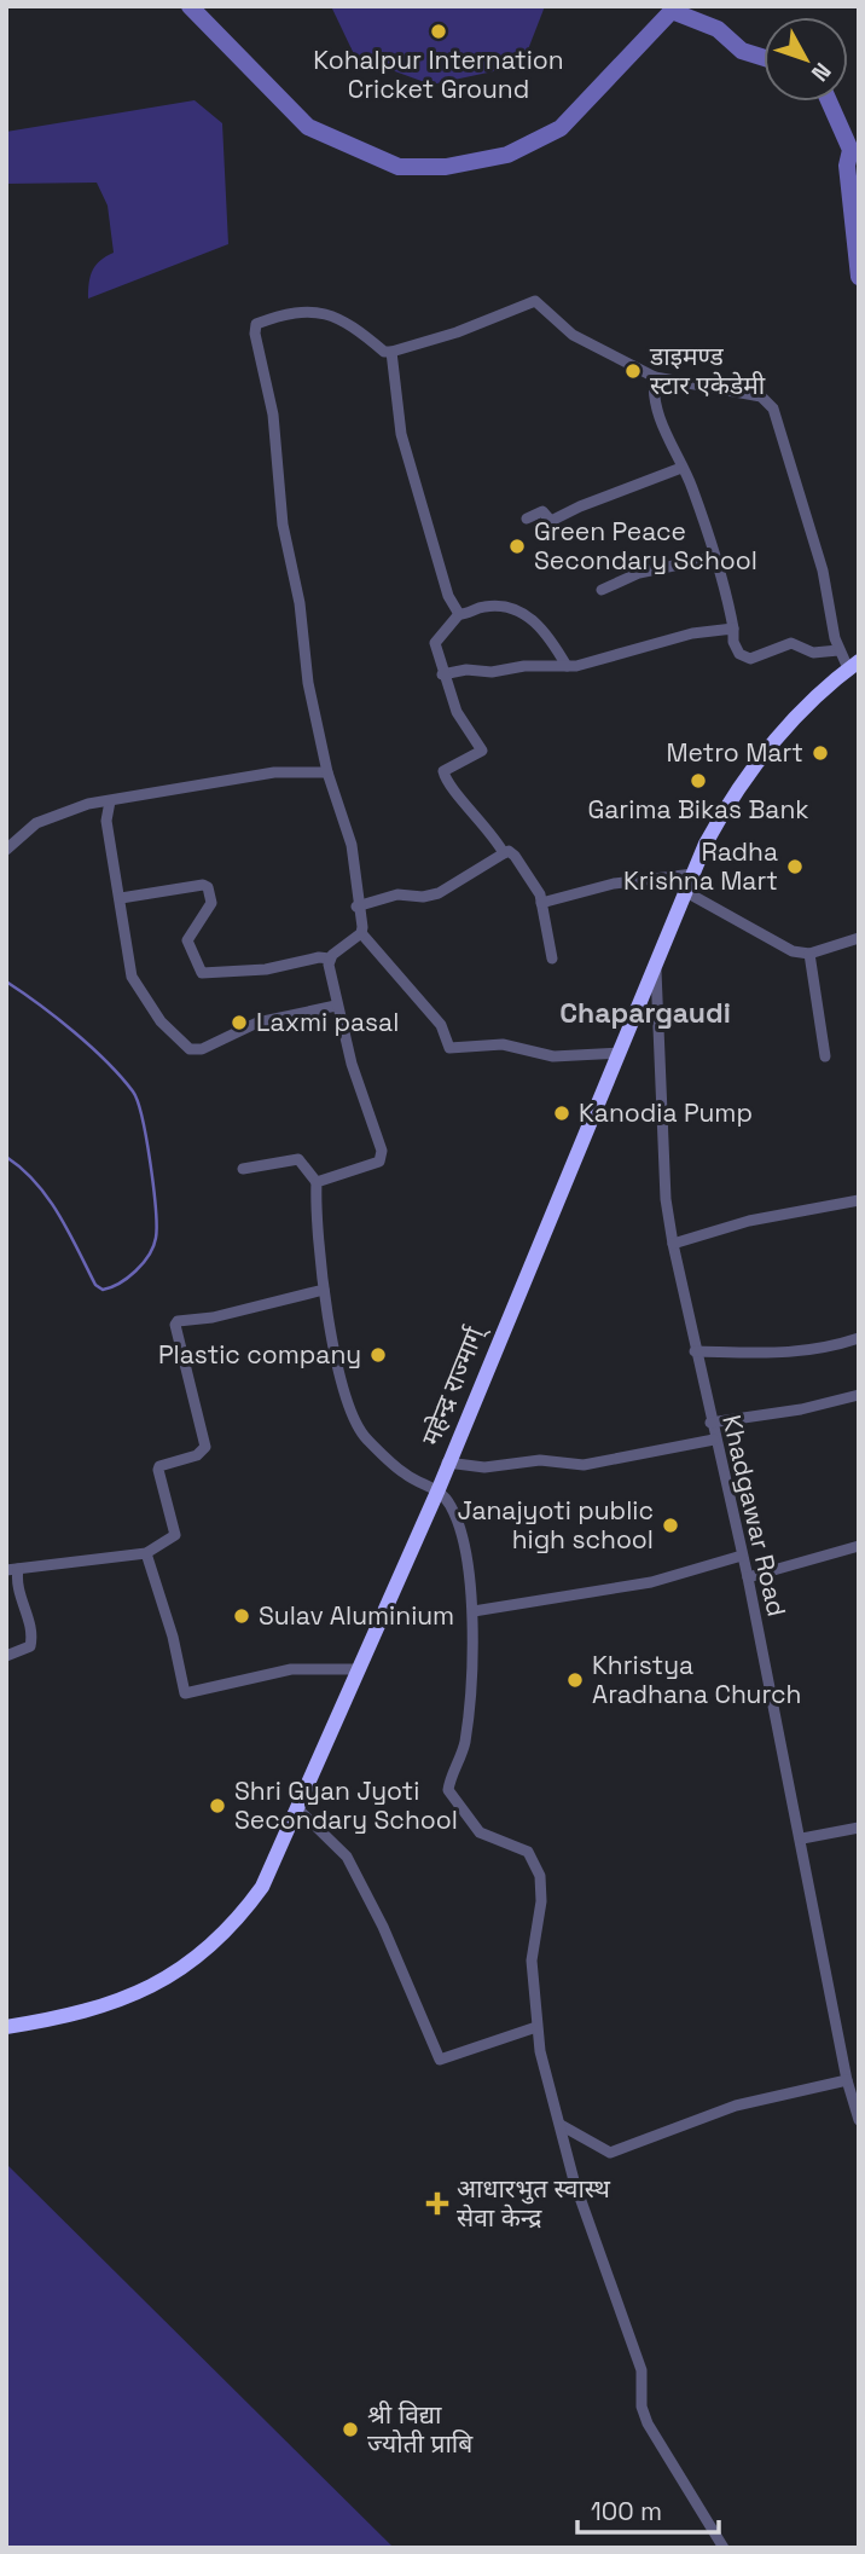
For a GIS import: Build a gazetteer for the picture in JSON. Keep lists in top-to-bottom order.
{
  "streets": {
    "highway": ["महेन्द्र राज्मार्ग्"],
    "street": ["Khadgawar Road"]
  },
  "crossings": [
    ["महेन्द्र राज्मार्ग्", "Khadgawar Road"]
  ],
  "districts": ["Chapargaudi"],
  "places": {
    "other": [
      "Kohalpur Internation Cricket Ground",
      "डाइमण्ड स्टार एकेडेमी",
      "Green Peace Secondary School",
      "Metro Mart",
      "Garima Bikas Bank",
      "Radha Krishna Mart",
      "Laxmi pasal",
      "Kanodia Pump",
      "Plastic company",
      "Janajyoti public high school",
      "Sulav Aluminium",
      "Khristya Aradhana Church",
      "Shri Gyan Jyoti Secondary School",
      "श्री विद्या ज्योती प्राबि"
    ],
    "health": ["आधारभुत स्वास्थ सेवा केन्द्र"]
  },
  "scale_bar": "100 m",
  "north": "bottom right"
}
